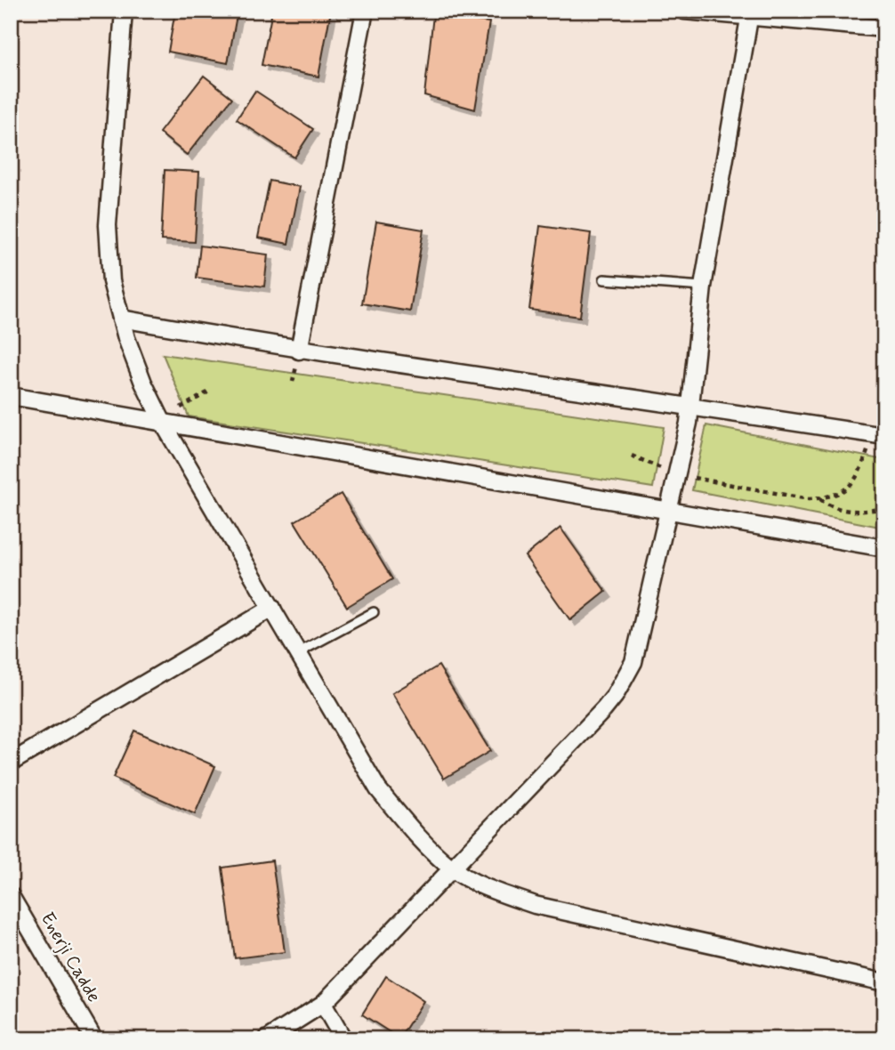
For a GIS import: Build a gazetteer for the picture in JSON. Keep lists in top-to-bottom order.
{
  "streets": {
    "street": ["Enerji Cadde"]
  }
}
